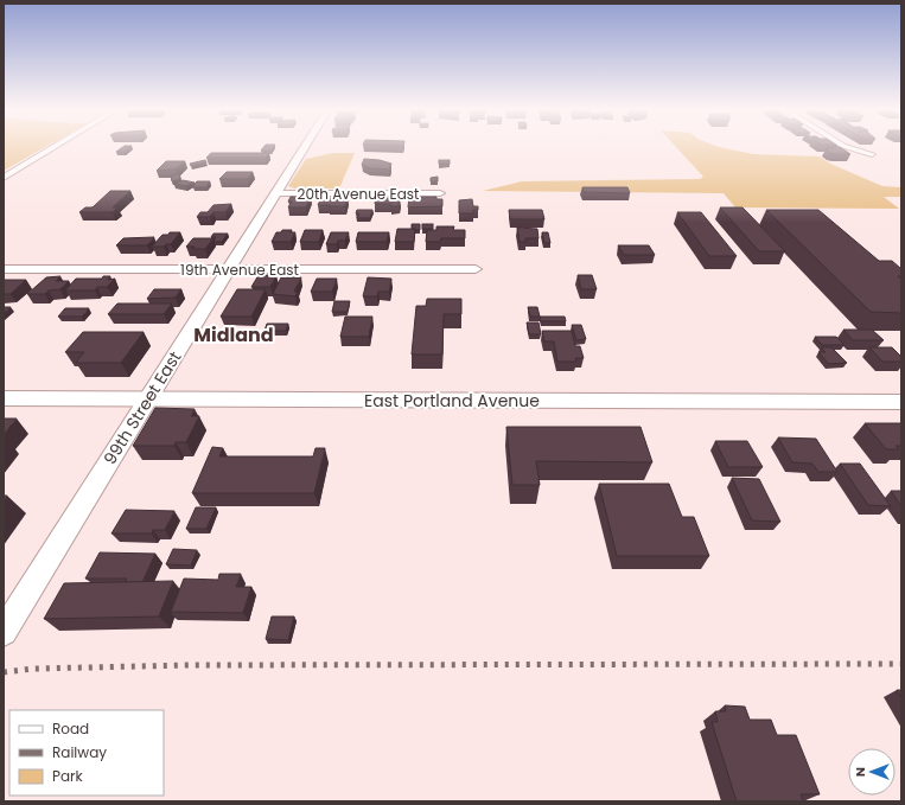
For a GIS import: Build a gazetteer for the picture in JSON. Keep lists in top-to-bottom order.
{
  "streets": {
    "main road": ["East Portland Avenue"],
    "street": ["20th Avenue East", "19th Avenue East", "99th Street East"]
  },
  "crossings": [
    ["20th Avenue East", "99th Street East"],
    ["19th Avenue East", "99th Street East"],
    ["East Portland Avenue", "99th Street East"]
  ],
  "districts": ["Midland"],
  "legend": ["Road", "Railway", "Park"],
  "north": "left"
}
